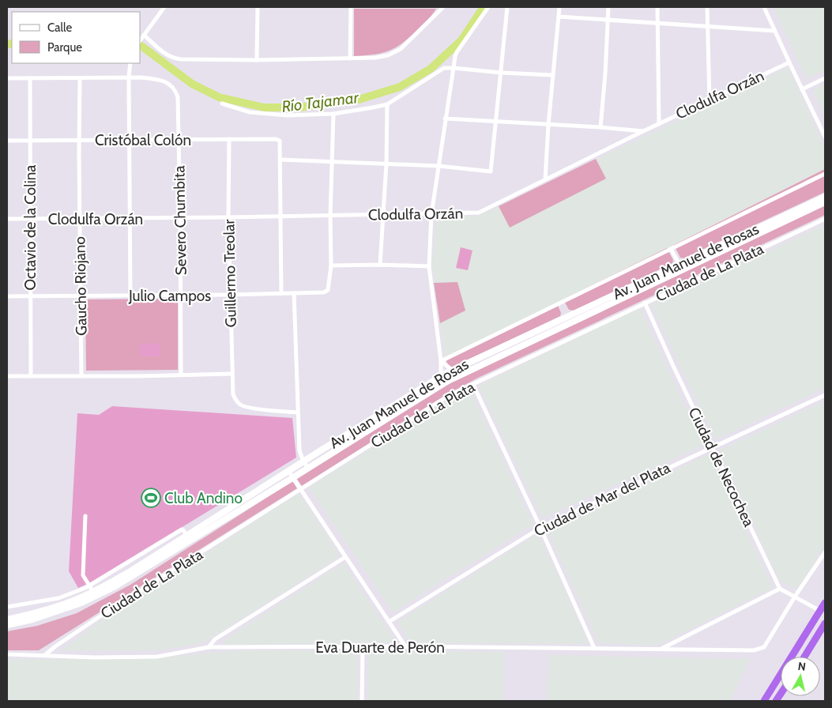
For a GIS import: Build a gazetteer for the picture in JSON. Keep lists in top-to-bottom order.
{
  "streets": {
    "main road": ["Av. Juan Manuel de Rosas"],
    "street": [
      "Clodulfa Orzán",
      "Cristóbal Colón",
      "Severo Chumbita",
      "Octavio de la Colina",
      "Ciudad de La Plata",
      "Guillermo Treolar",
      "Gaucho Riojano",
      "Julio Campos",
      "Ciudad de Necochea",
      "Ciudad de Mar del Plata",
      "Eva Duarte de Perón"
    ]
  },
  "crossings": [
    ["Clodulfa Orzán", "Severo Chumbita"],
    ["Clodulfa Orzán", "Octavio de la Colina"],
    ["Clodulfa Orzán", "Guillermo Treolar"],
    ["Clodulfa Orzán", "Gaucho Riojano"],
    ["Cristóbal Colón", "Severo Chumbita"],
    ["Cristóbal Colón", "Octavio de la Colina"],
    ["Cristóbal Colón", "Guillermo Treolar"],
    ["Cristóbal Colón", "Gaucho Riojano"],
    ["Severo Chumbita", "Julio Campos"],
    ["Octavio de la Colina", "Julio Campos"],
    ["Ciudad de La Plata", "Ciudad de Necochea"],
    ["Ciudad de La Plata", "Eva Duarte de Perón"],
    ["Guillermo Treolar", "Julio Campos"],
    ["Gaucho Riojano", "Julio Campos"],
    ["Ciudad de Necochea", "Ciudad de Mar del Plata"]
  ],
  "water": ["Río Tajamar"],
  "places": {
    "sports": ["Club Andino"]
  },
  "legend": ["Calle", "Parque"],
  "north": "top"
}
